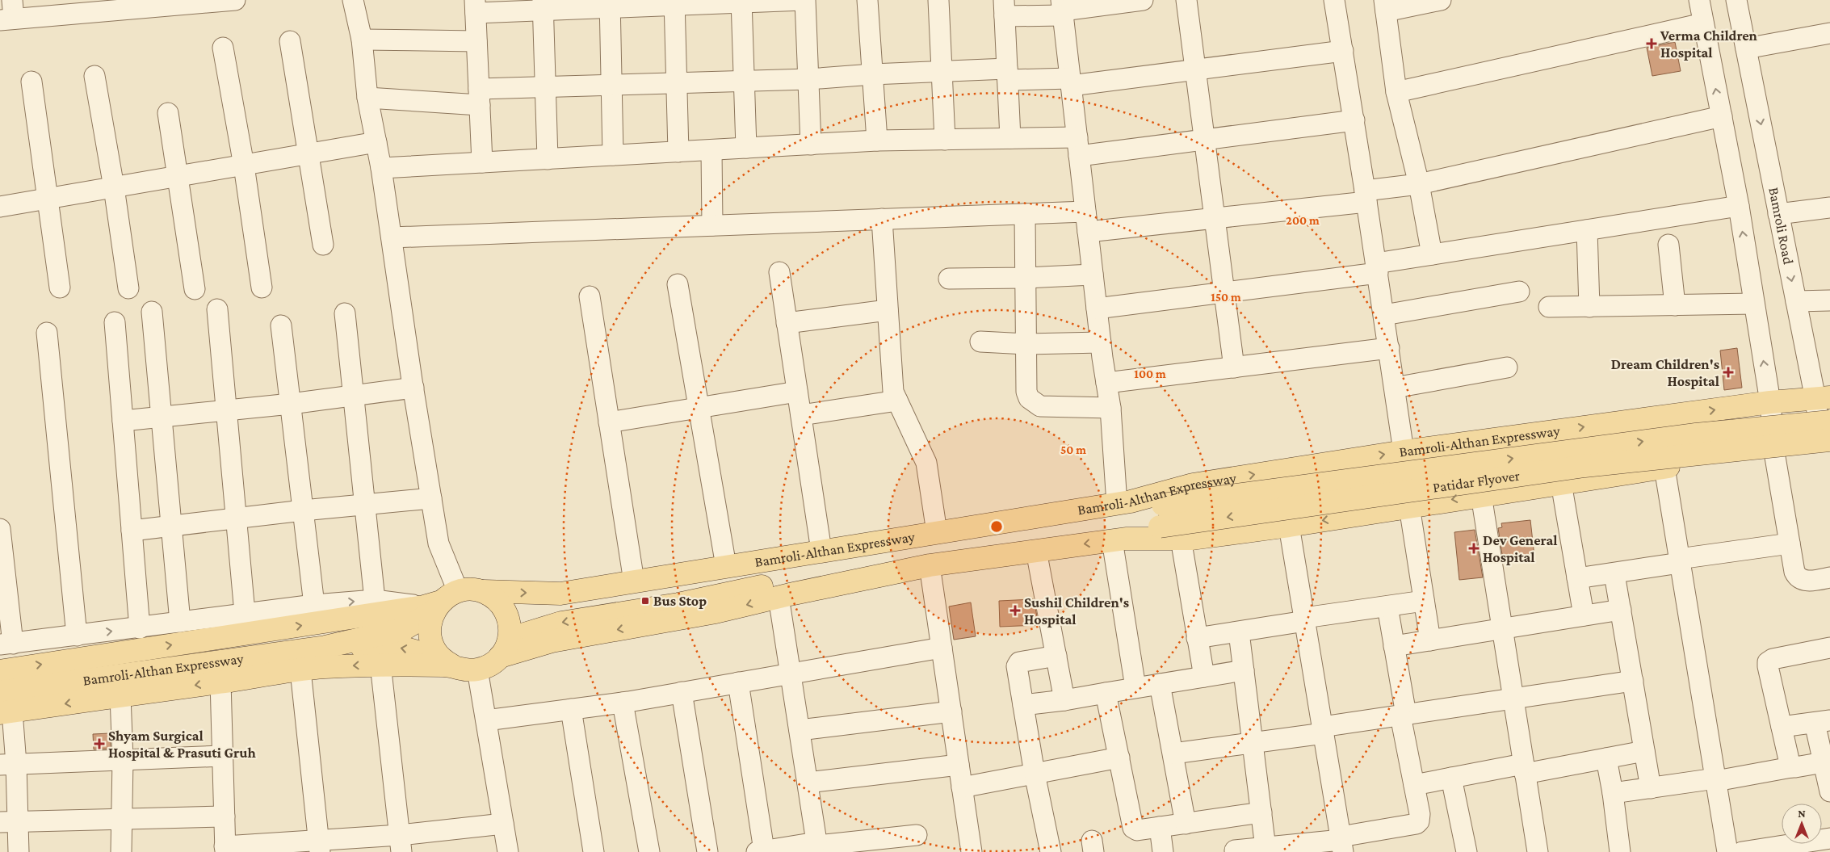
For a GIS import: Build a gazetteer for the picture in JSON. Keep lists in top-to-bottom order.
{
  "streets": {
    "main road": ["Bamroli-Althan Expressway", "Patidar Flyover"],
    "street": ["Bamroli Road"]
  },
  "crossings": [
    ["Bamroli Road", "Bamroli-Althan Expressway"],
    ["Bamroli Road", "Patidar Flyover"],
    ["Bamroli-Althan Expressway", "Patidar Flyover"]
  ],
  "places": {
    "health": [
      "Verma Children Hospital",
      "Dream Children's Hospital",
      "Dev General Hospital",
      "Sushil Children's Hospital",
      "Shyam Surgical Hospital & Prasuti Gruh"
    ],
    "transit": ["Bus Stop"]
  },
  "north": "top",
  "rings": [
    "200 m",
    "150 m",
    "100 m",
    "50 m"
  ]
}
